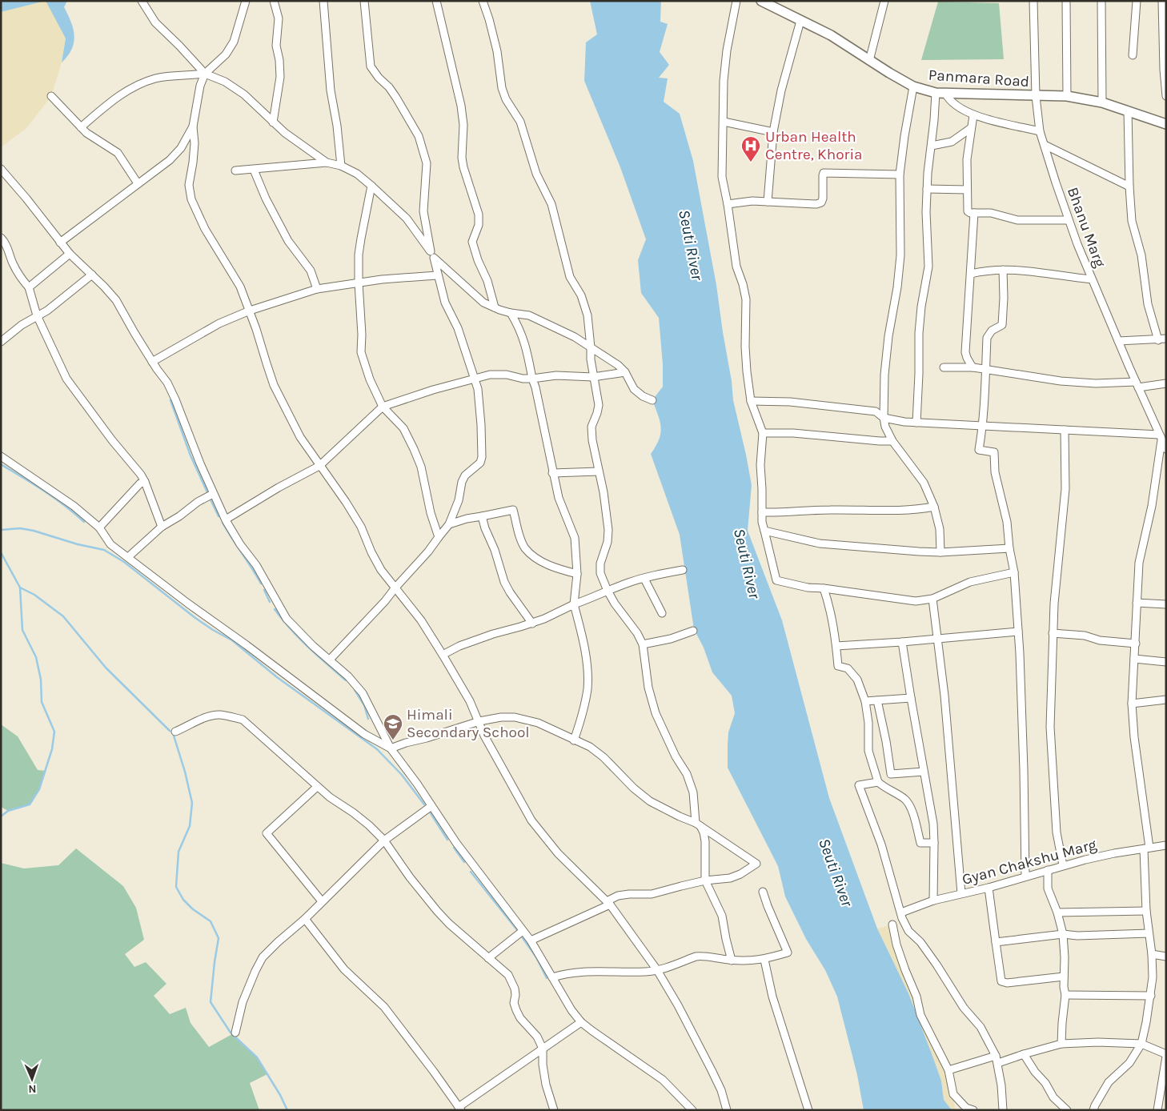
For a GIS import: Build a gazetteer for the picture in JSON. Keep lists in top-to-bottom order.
{
  "streets": {
    "street": ["Panmara Road", "Bhanu Marg", "Gyan Chakshu Marg"]
  },
  "crossings": [
    ["Panmara Road", "Bhanu Marg"]
  ],
  "water": ["Seuti River"],
  "places": {
    "hospital": ["Urban Health Centre, Khoria"],
    "school or university": ["Himali Secondary School"]
  },
  "north": "bottom"
}
